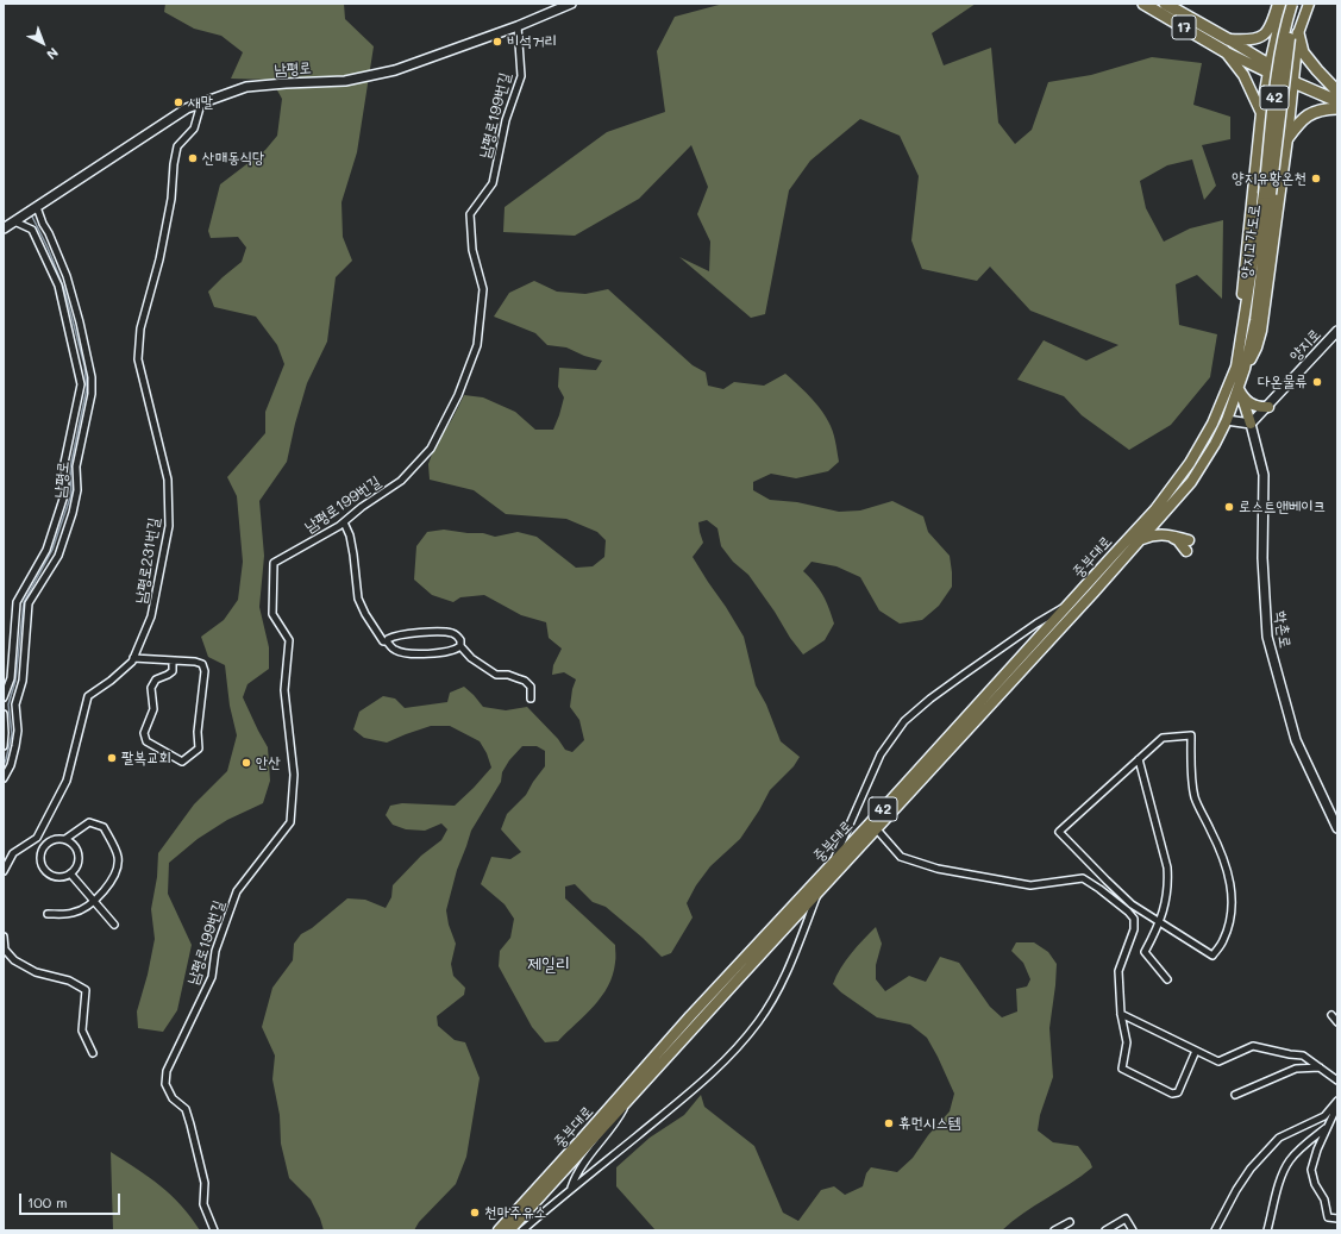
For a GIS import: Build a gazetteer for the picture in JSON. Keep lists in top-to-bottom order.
{
  "streets": {
    "highway": ["17"],
    "main road": ["42", "양지고가도로", "중부대로"],
    "street": [
      "남평로",
      "남평로199번길",
      "양지로",
      "남평로231번길",
      "학촌로"
    ]
  },
  "crossings": [
    ["남평로", "남평로199번길"],
    ["남평로", "남평로231번길"],
    ["양지고가도로", "중부대로"],
    ["양지로", "학촌로"]
  ],
  "districts": ["제일리"],
  "places": [
    "비석거리",
    "새말",
    "산매동식당",
    "양지유황온천",
    "다온물류",
    "로스트앤베이크",
    "팔복교회",
    "안산",
    "휴먼시스템",
    "천마주유소"
  ],
  "scale_bar": "100 m",
  "north": "bottom right"
}
